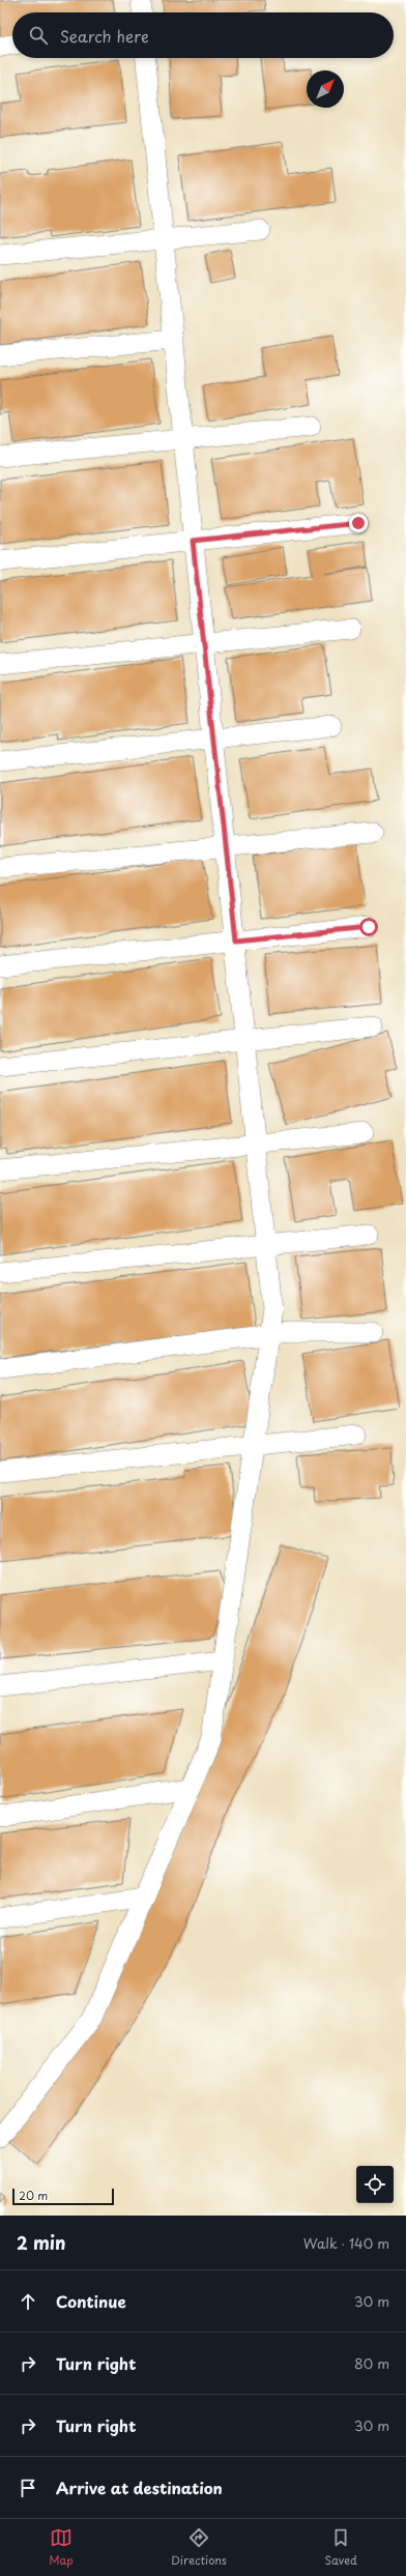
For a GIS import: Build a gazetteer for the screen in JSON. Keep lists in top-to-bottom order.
{
  "scale_bar": "20 m",
  "north": "top right",
  "page": {
    "search": "Search here",
    "scale": "20 m",
    "heading": ["2 min", "Walk · 140 m"],
    "list": [
      ["Continue", "30 m"],
      ["Turn right", "80 m"],
      ["Turn right", "30 m"],
      "Arrive at destination"
    ],
    "nav": ["Map", "Directions", "Saved"]
  }
}
